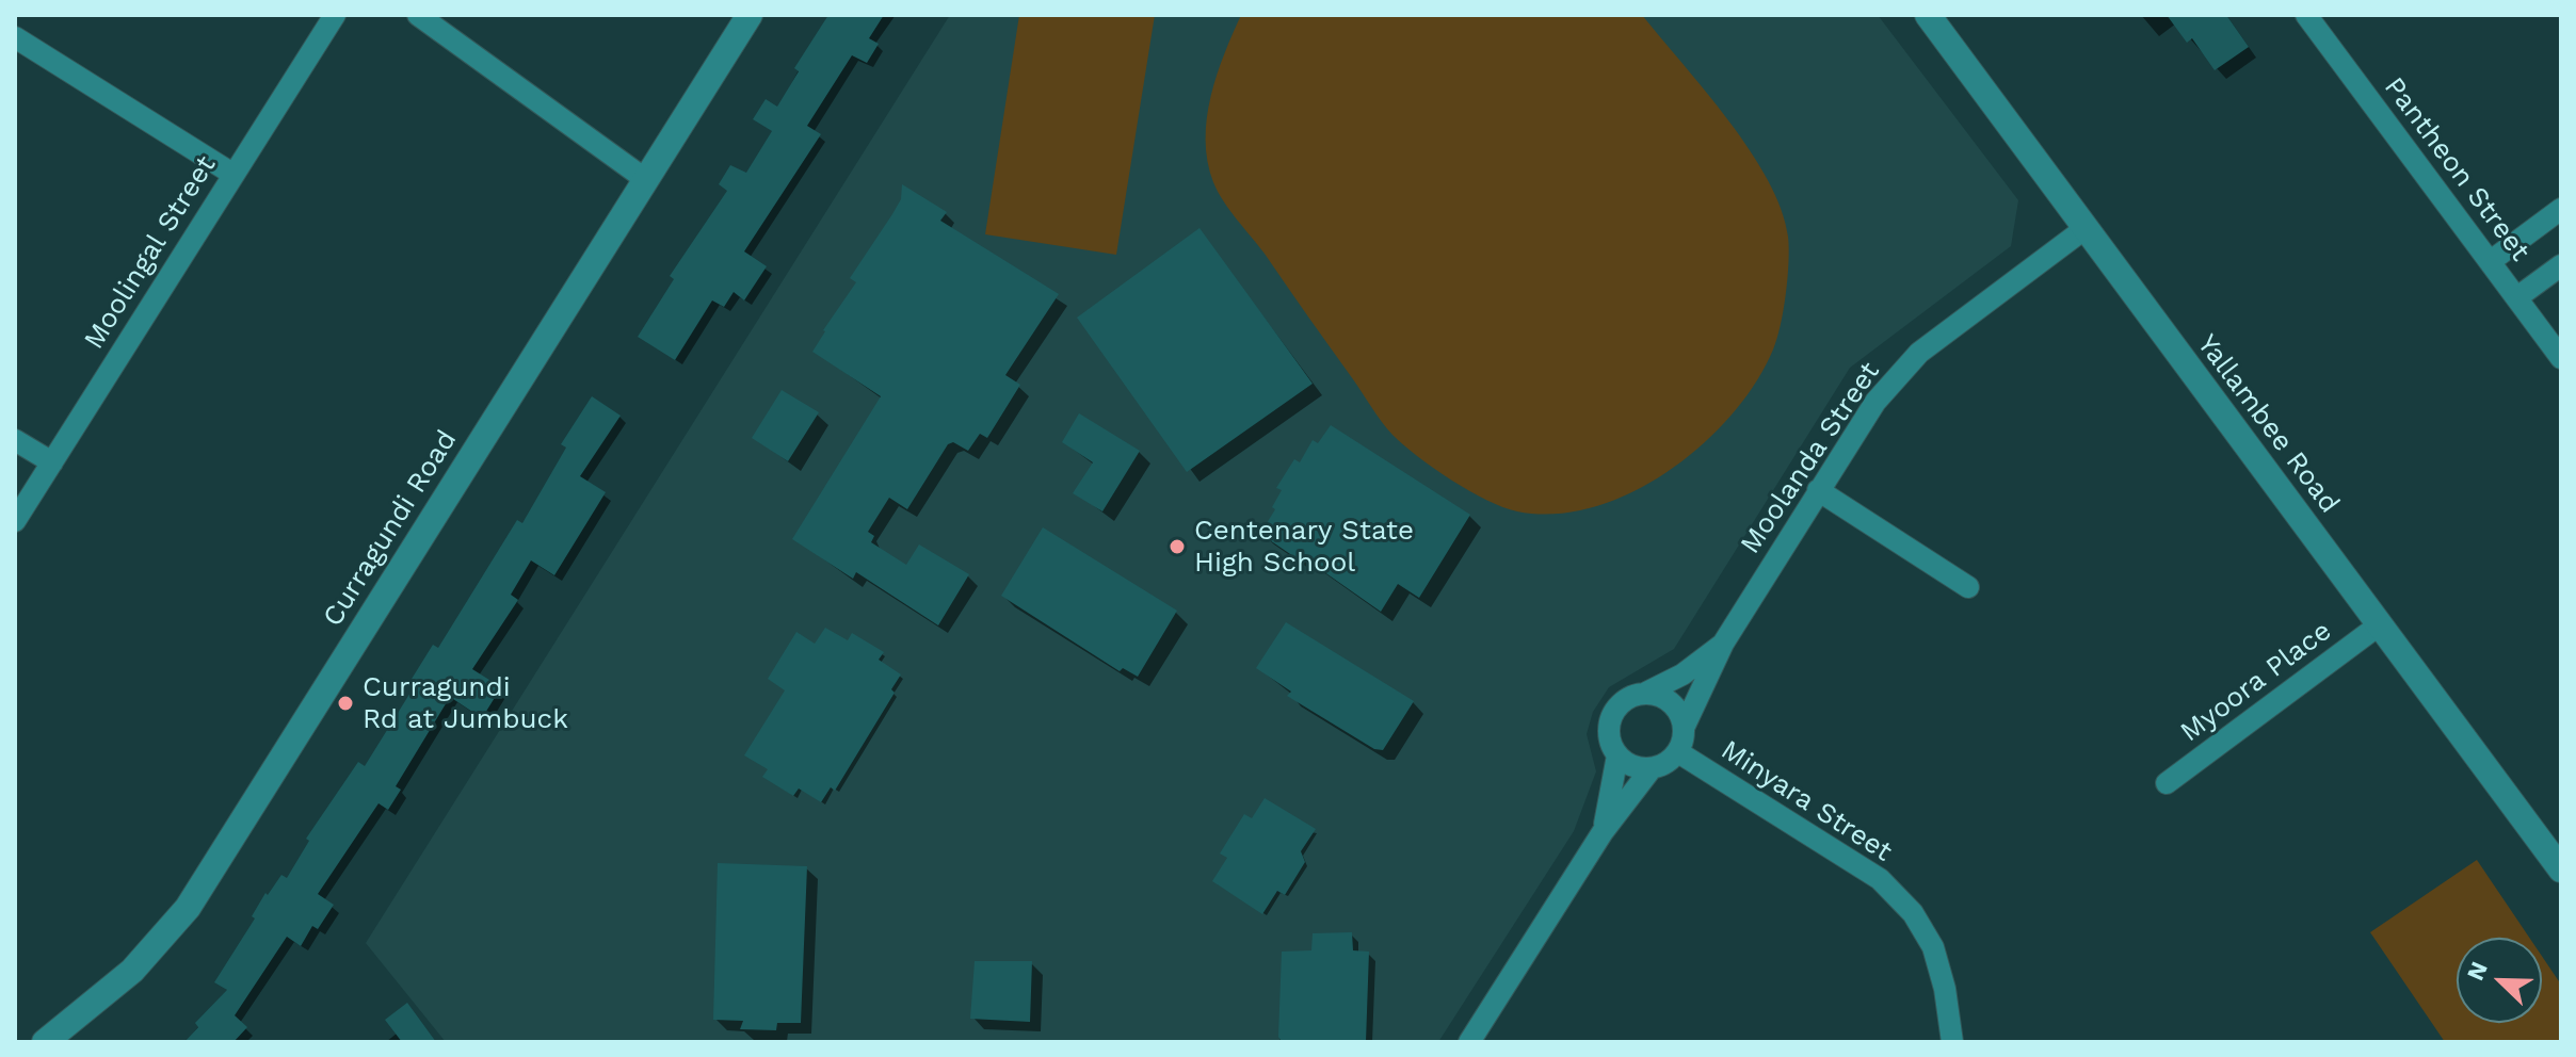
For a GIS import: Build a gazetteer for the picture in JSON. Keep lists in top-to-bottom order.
{
  "streets": {
    "street": [
      "Pantheon Street",
      "Moolingal Street",
      "Yallambee Road",
      "Moolanda Street",
      "Curragundi Road",
      "Myoora Place",
      "Minyara Street"
    ]
  },
  "crossings": [
    ["Yallambee Road", "Moolanda Street"],
    ["Yallambee Road", "Myoora Place"],
    ["Moolanda Street", "Minyara Street"]
  ],
  "places": ["Centenary State High School", "Curragundi Rd at Jumbuck"],
  "north": "top left"
}
